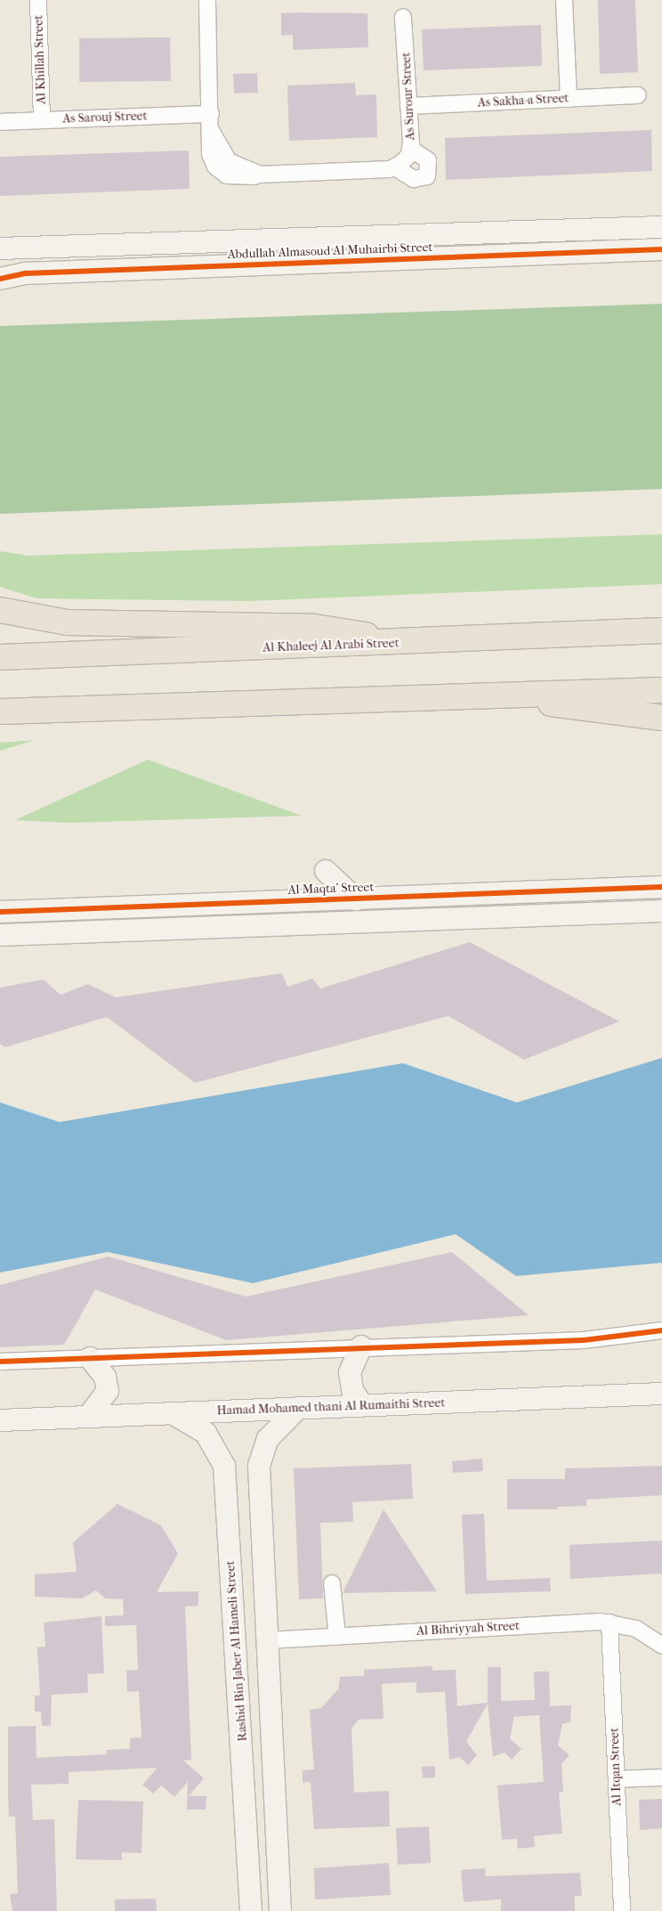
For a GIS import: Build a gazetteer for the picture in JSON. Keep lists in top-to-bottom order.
{
  "streets": {
    "highway": ["Al Khaleej Al Arabi Street"],
    "street": [
      "Al Khillah Street",
      "As Surour Street",
      "As Sakha-a Street",
      "As Sarouj Street",
      "Abdullah Almasoud Al Muhairbi Street",
      "Al Maqta' Street",
      "Hamad Mohamed thani Al Rumaithi Street",
      "Al Bihriyyah Street",
      "Rashid Bin Jaber Al Hameli Street",
      "Al Itqan Street"
    ]
  },
  "crossings": [
    ["Al Khillah Street", "As Sarouj Street"],
    ["As Surour Street", "As Sakha-a Street"],
    ["Hamad Mohamed thani Al Rumaithi Street", "Rashid Bin Jaber Al Hameli Street"],
    ["Al Bihriyyah Street", "Al Itqan Street"]
  ]
}
